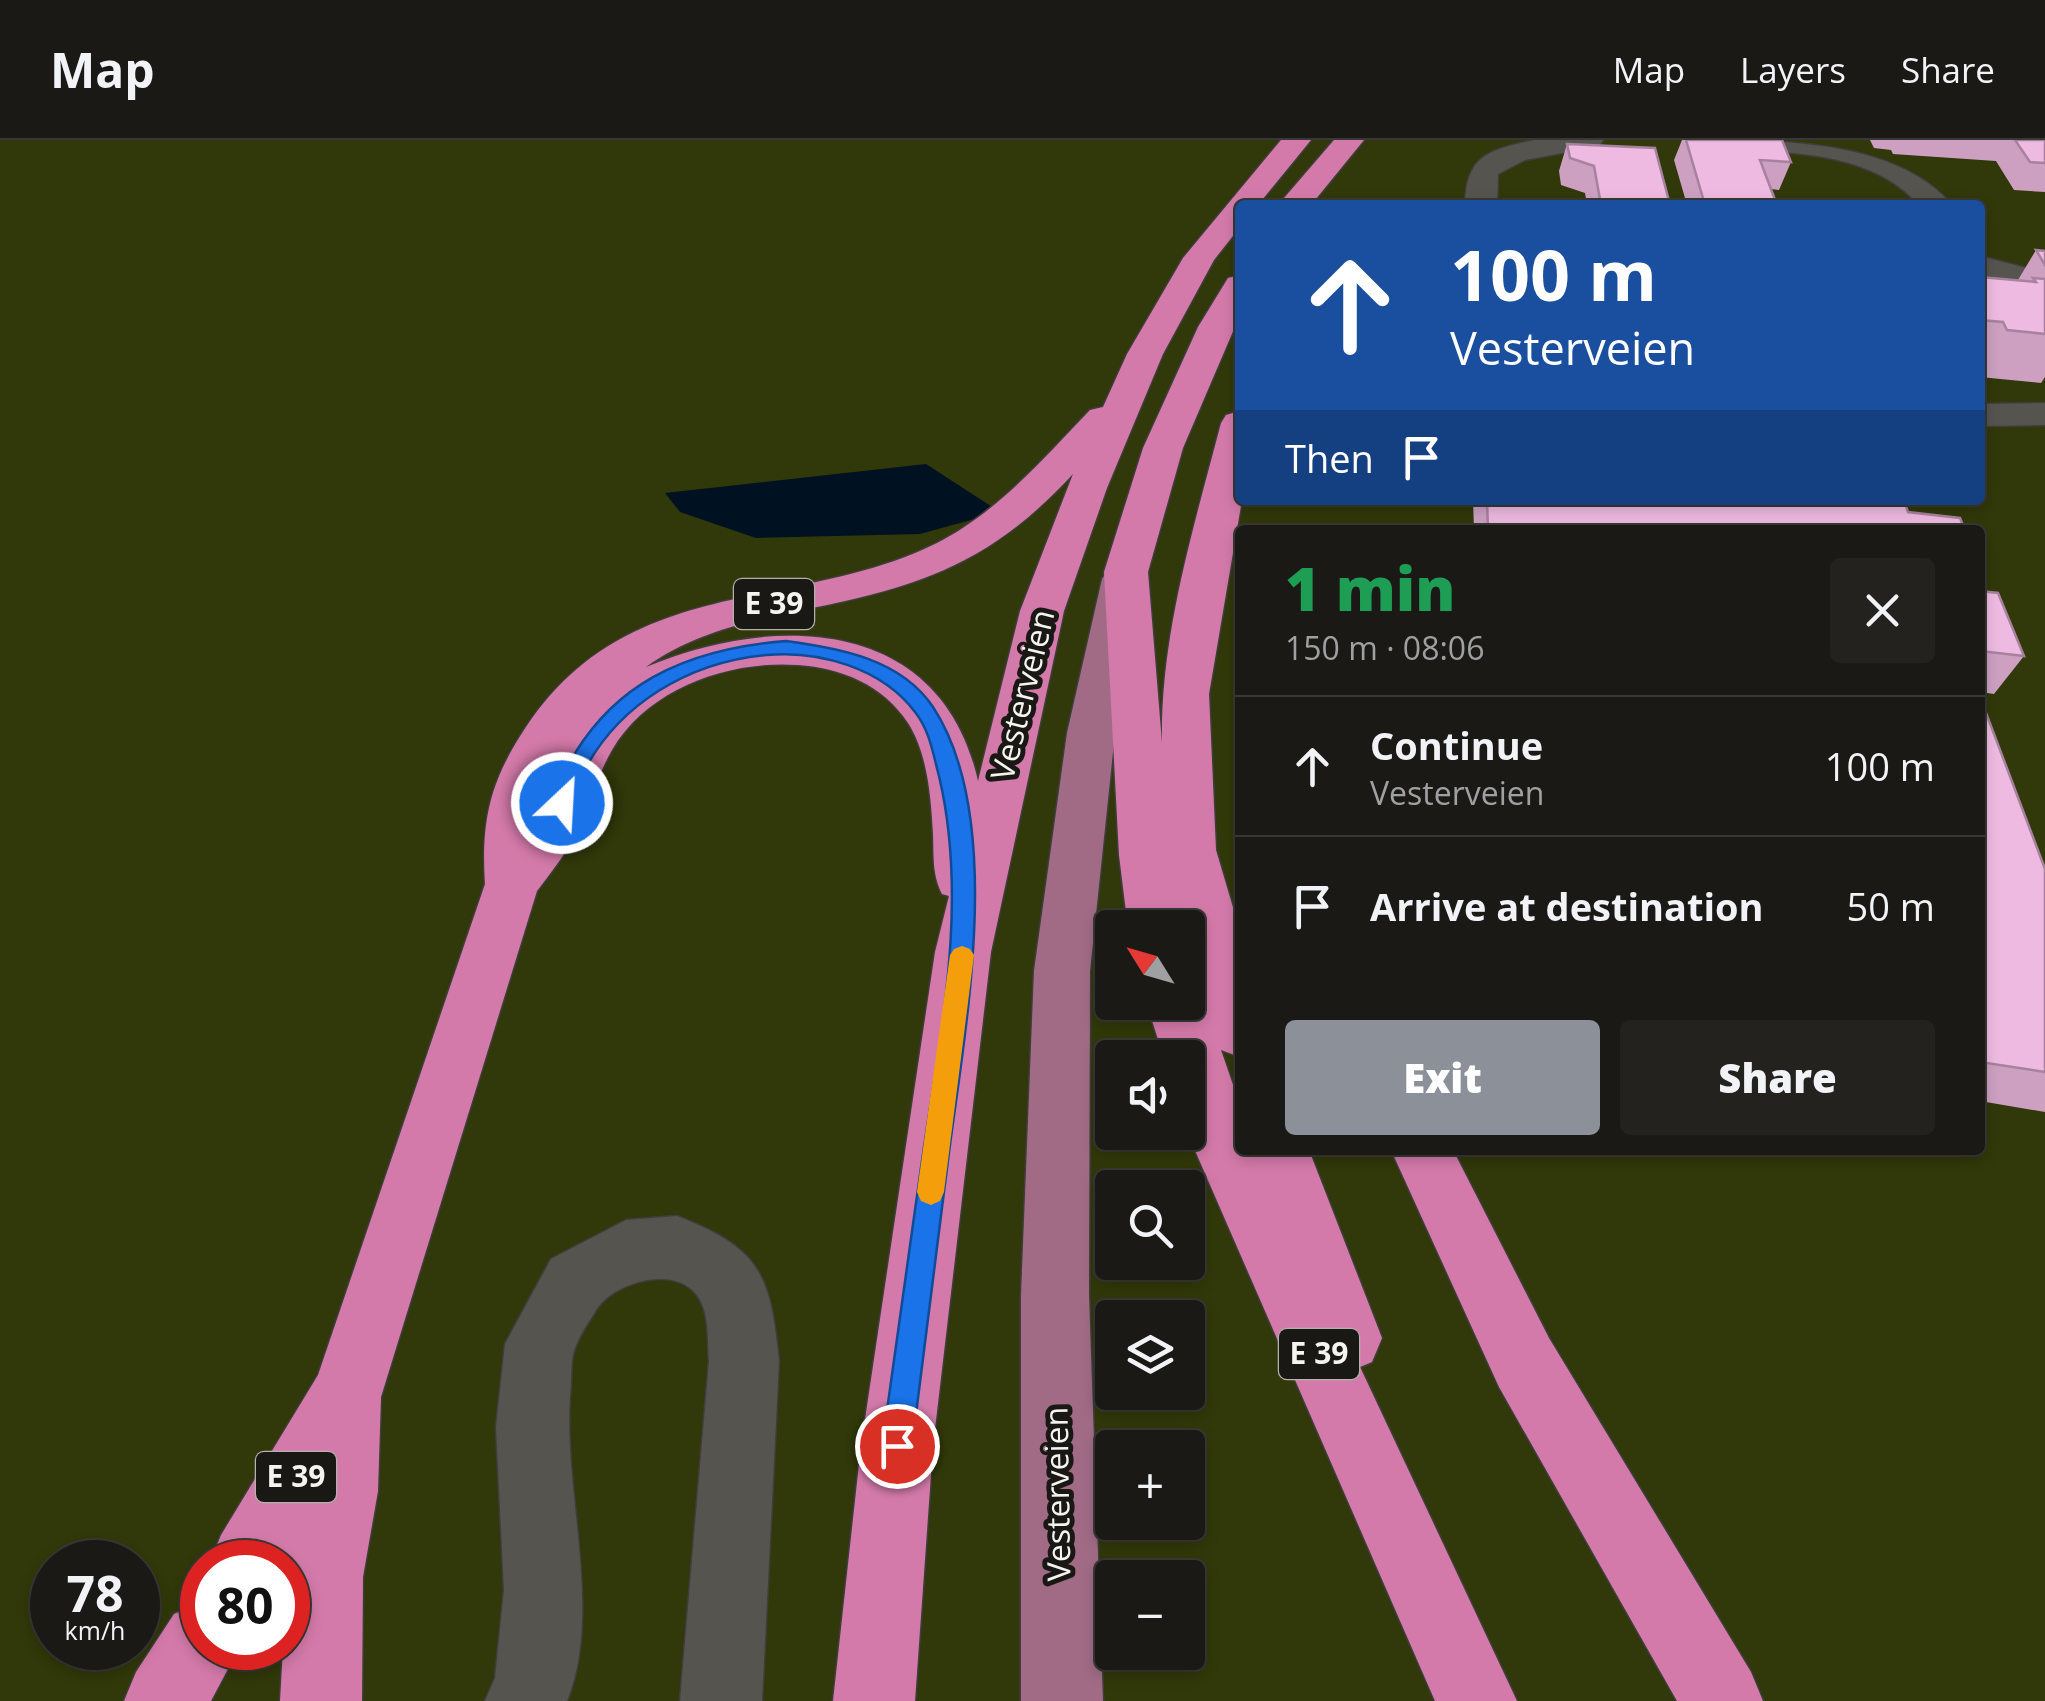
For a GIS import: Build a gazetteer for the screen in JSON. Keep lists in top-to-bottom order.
{
  "streets": {
    "highway": ["E 39", "Vesterveien"]
  },
  "crossings": [
    ["E 39", "Vesterveien"]
  ],
  "north": "top left",
  "page": {
    "header": "Map",
    "nav": ["Map", "Layers", "Share"],
    "turn": ["100 m", "Vesterveien"],
    "then": "Then",
    "heading": ["1 min", "150 m · 08:06"],
    "list": [
      {
        "name": "Continue",
        "note": "Vesterveien",
        "value": "100 m"
      },
      {
        "name": "Arrive at destination",
        "value": "50 m"
      }
    ],
    "map_buttons": ["+", "−"],
    "buttons": ["Exit", "Share"],
    "speed": "78 km/h",
    "limit": "80"
  }
}
